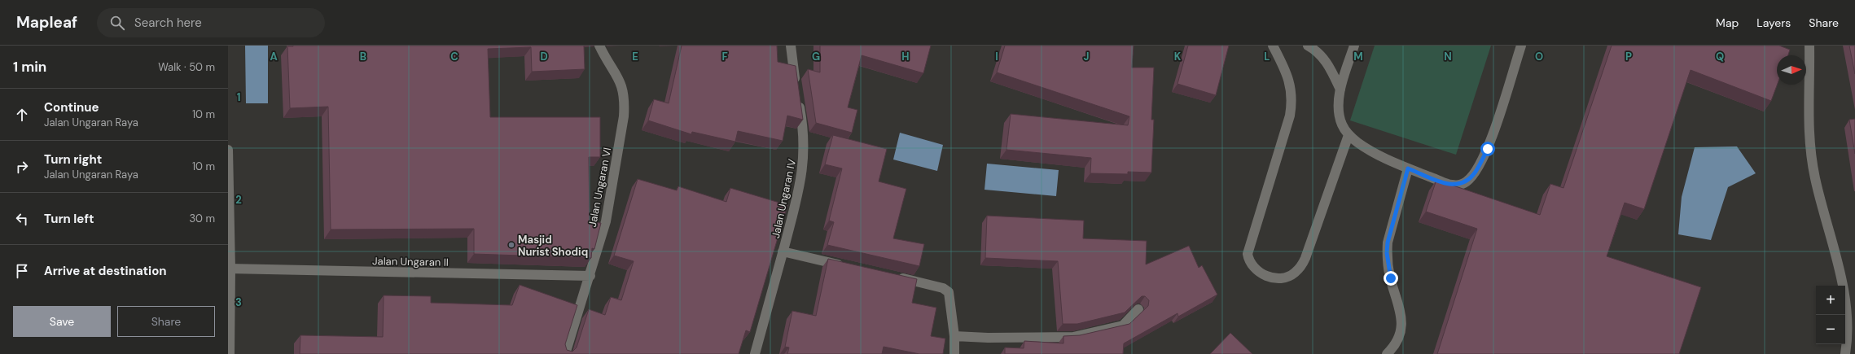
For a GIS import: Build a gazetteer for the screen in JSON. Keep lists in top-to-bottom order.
{
  "streets": {
    "street": ["Jalan Ungaran VI", "Jalan Ungaran IV", "Jalan Ungaran II"]
  },
  "crossings": [
    ["Jalan Ungaran VI", "Jalan Ungaran II"]
  ],
  "places": ["Masjid Nurist Shodiq"],
  "north": "right",
  "page": {
    "header": "Mapleaf",
    "search": "Search here",
    "nav": ["Map", "Layers", "Share"],
    "heading": ["1 min", "Walk · 50 m"],
    "list": [
      ["Continue", "Jalan Ungaran Raya", "10 m"],
      ["Turn right", "Jalan Ungaran Raya", "10 m"],
      ["Turn left", "30 m"],
      "Arrive at destination"
    ],
    "map_buttons": ["+", "−"],
    "buttons": ["Save", "Share"]
  },
  "grid": {
    "columns": [
      "A",
      "B",
      "C",
      "D",
      "E",
      "F",
      "G",
      "H",
      "I",
      "J",
      "K",
      "L",
      "M",
      "N",
      "O",
      "P",
      "Q"
    ],
    "rows": ["1", "2", "3"]
  }
}
